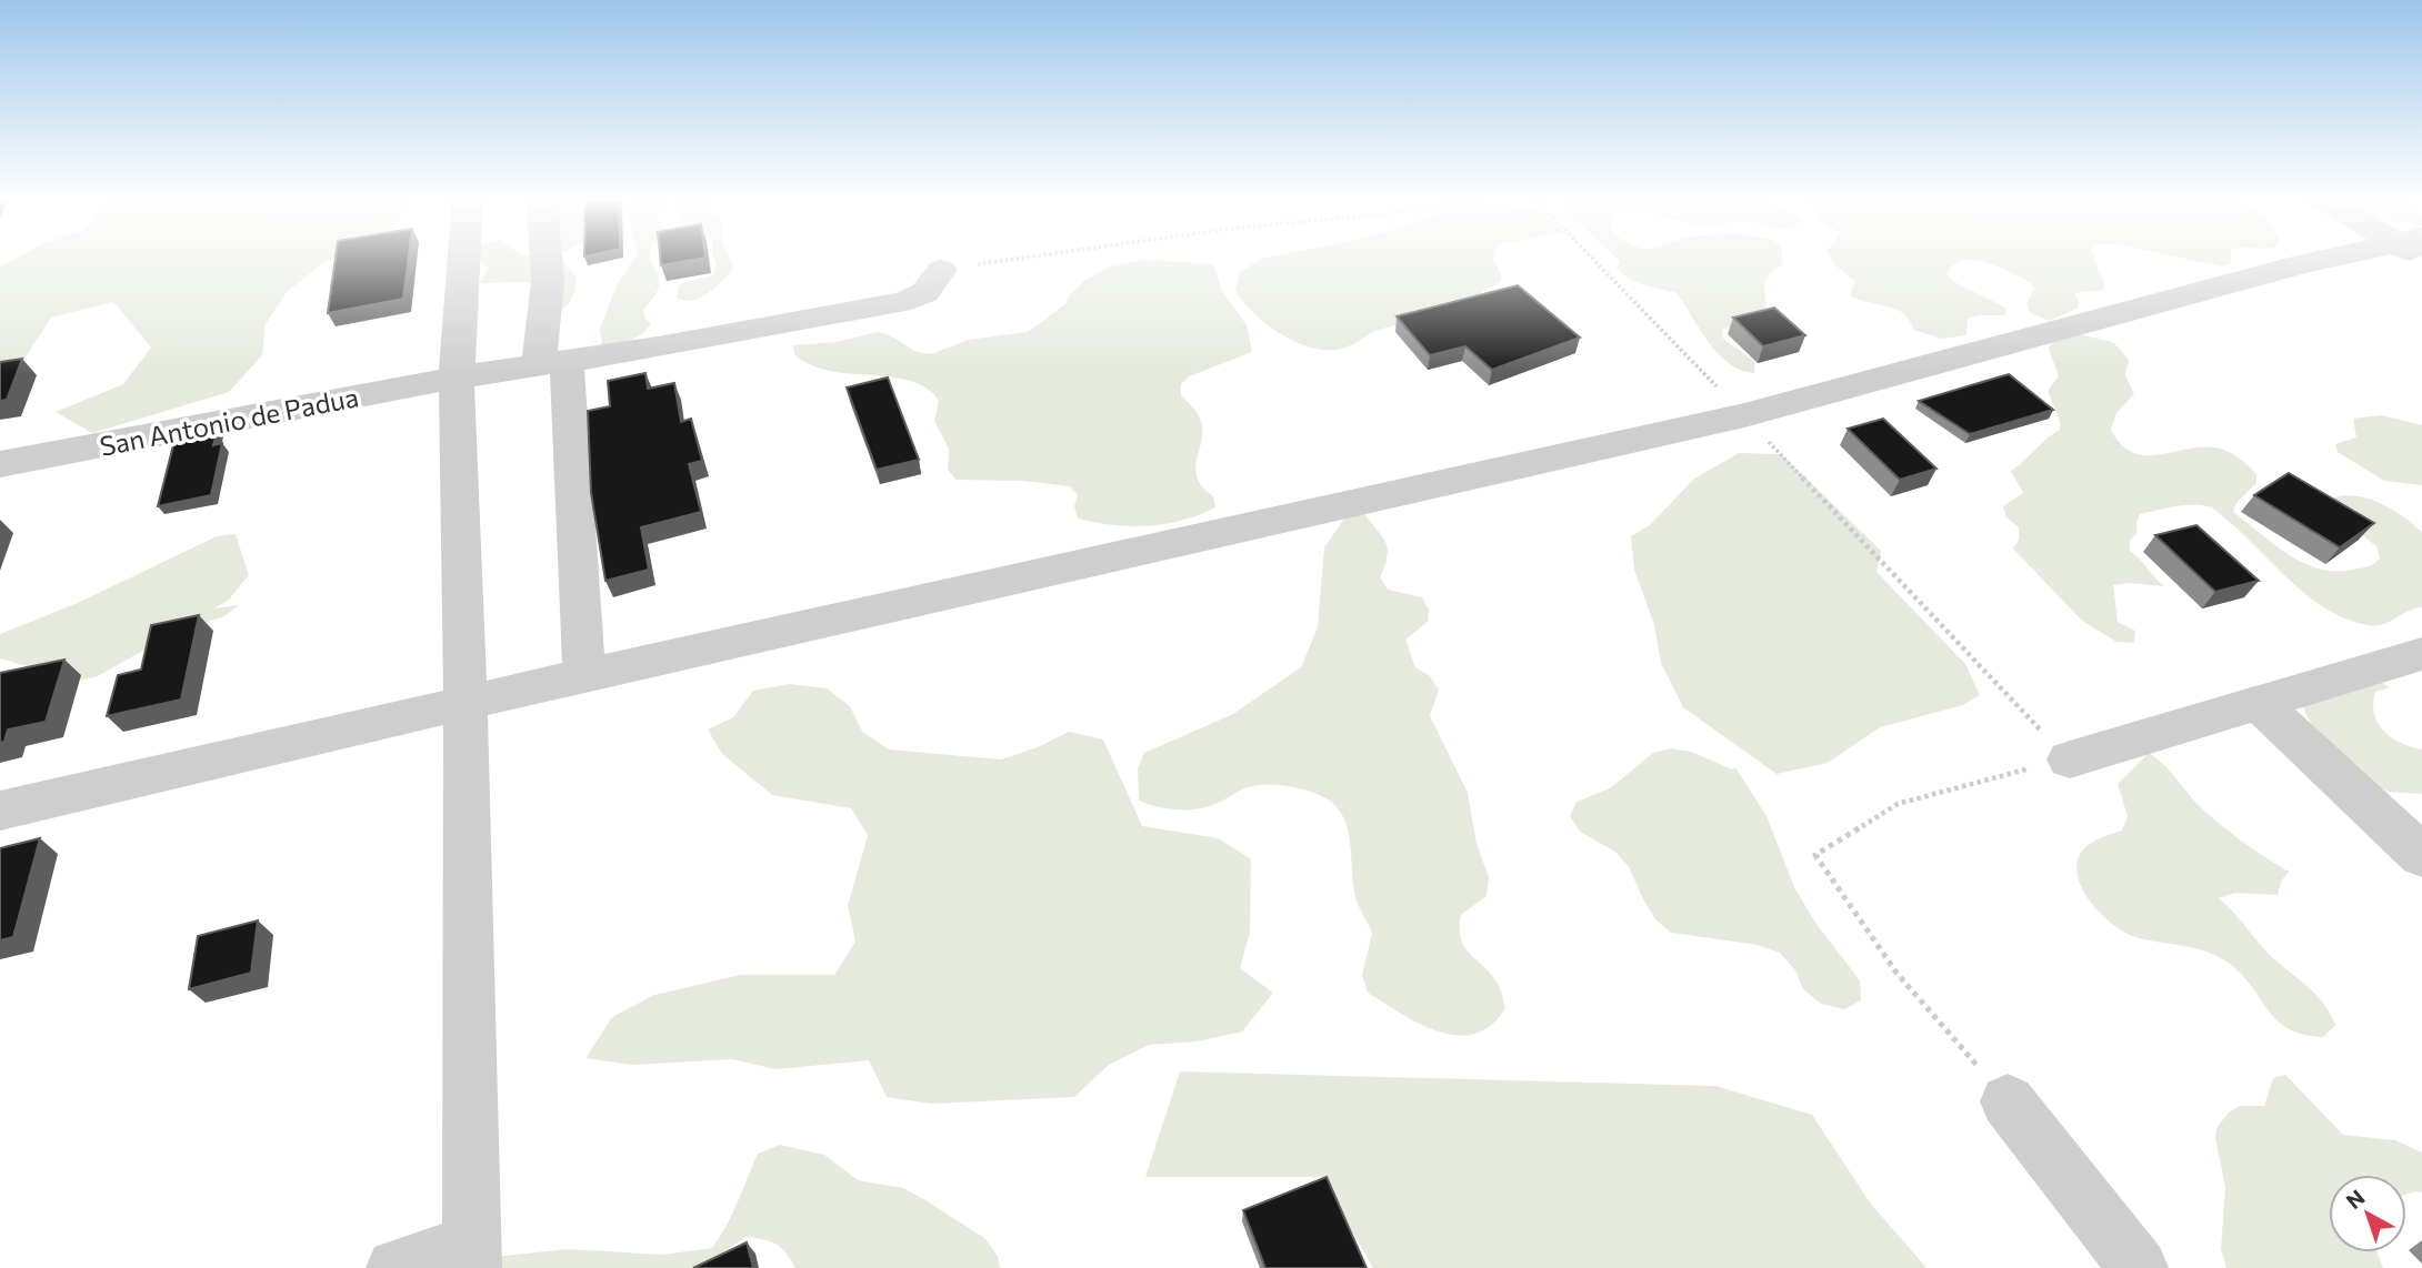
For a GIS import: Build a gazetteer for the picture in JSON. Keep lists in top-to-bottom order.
{
  "streets": {
    "street": ["San Antonio de Padua"]
  },
  "north": "top left"
}
